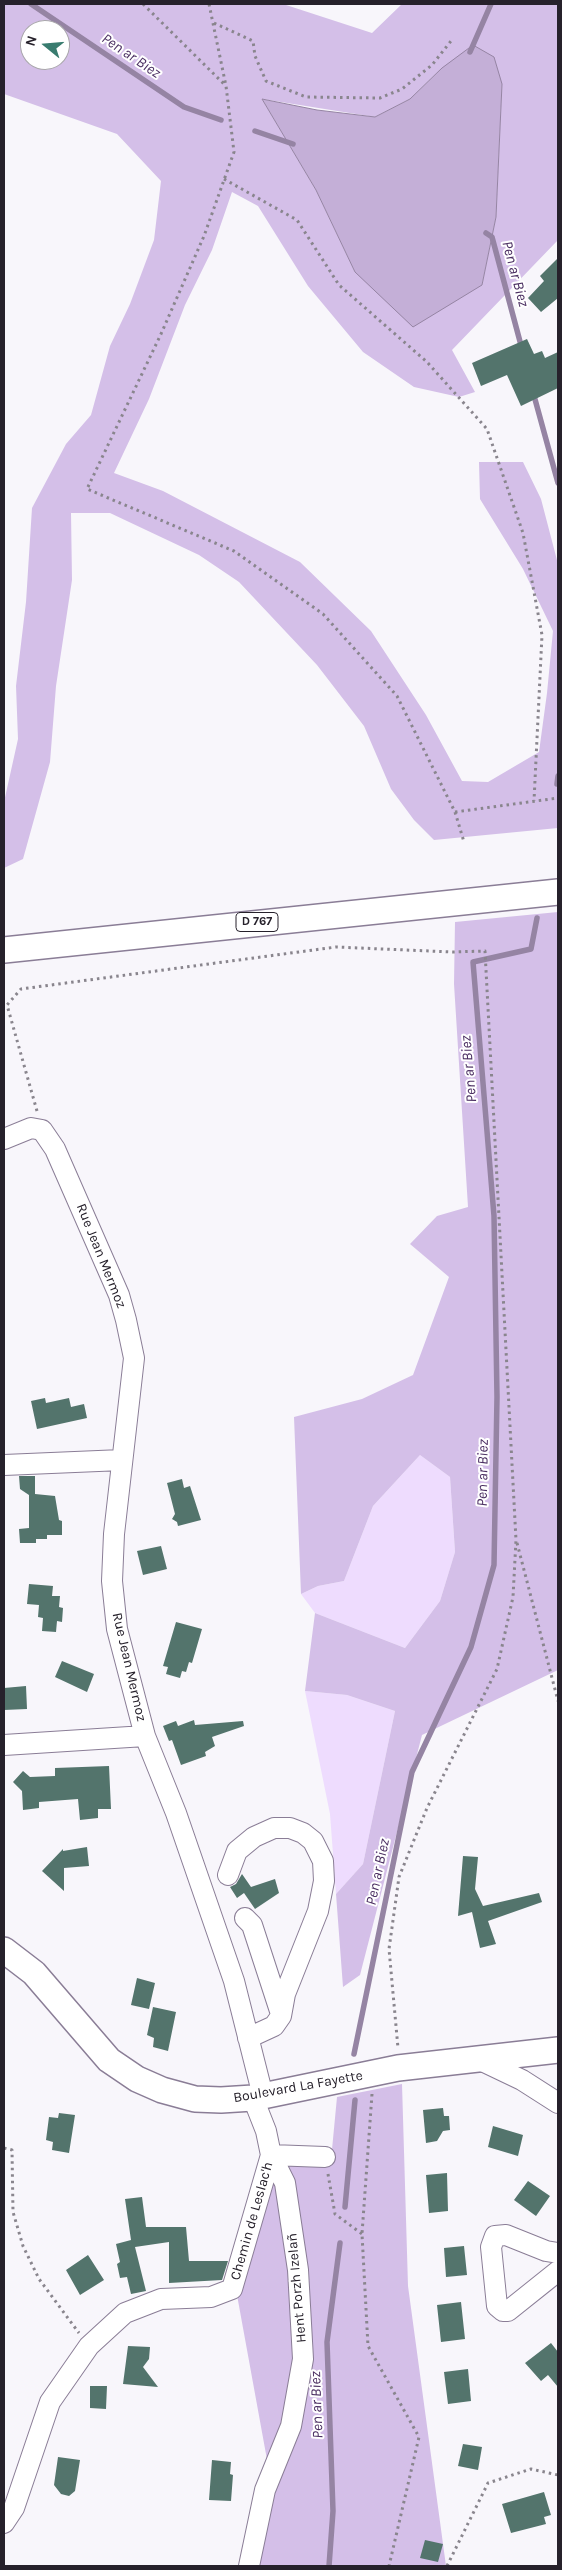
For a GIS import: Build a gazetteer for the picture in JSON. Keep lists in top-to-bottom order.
{
  "streets": {
    "main road": ["D 767", "Boulevard La Fayette"],
    "street": ["Rue Jean Mermoz", "Chemin de Leslac'h", "Hent Porzh Izelañ"]
  },
  "crossings": [
    ["Rue Jean Mermoz", "Boulevard La Fayette"],
    ["Rue Jean Mermoz", "Hent Porzh Izelañ"],
    ["Boulevard La Fayette", "Hent Porzh Izelañ"],
    ["Chemin de Leslac'h", "Hent Porzh Izelañ"]
  ],
  "water": ["Pen ar Biez"],
  "north": "left"
}
